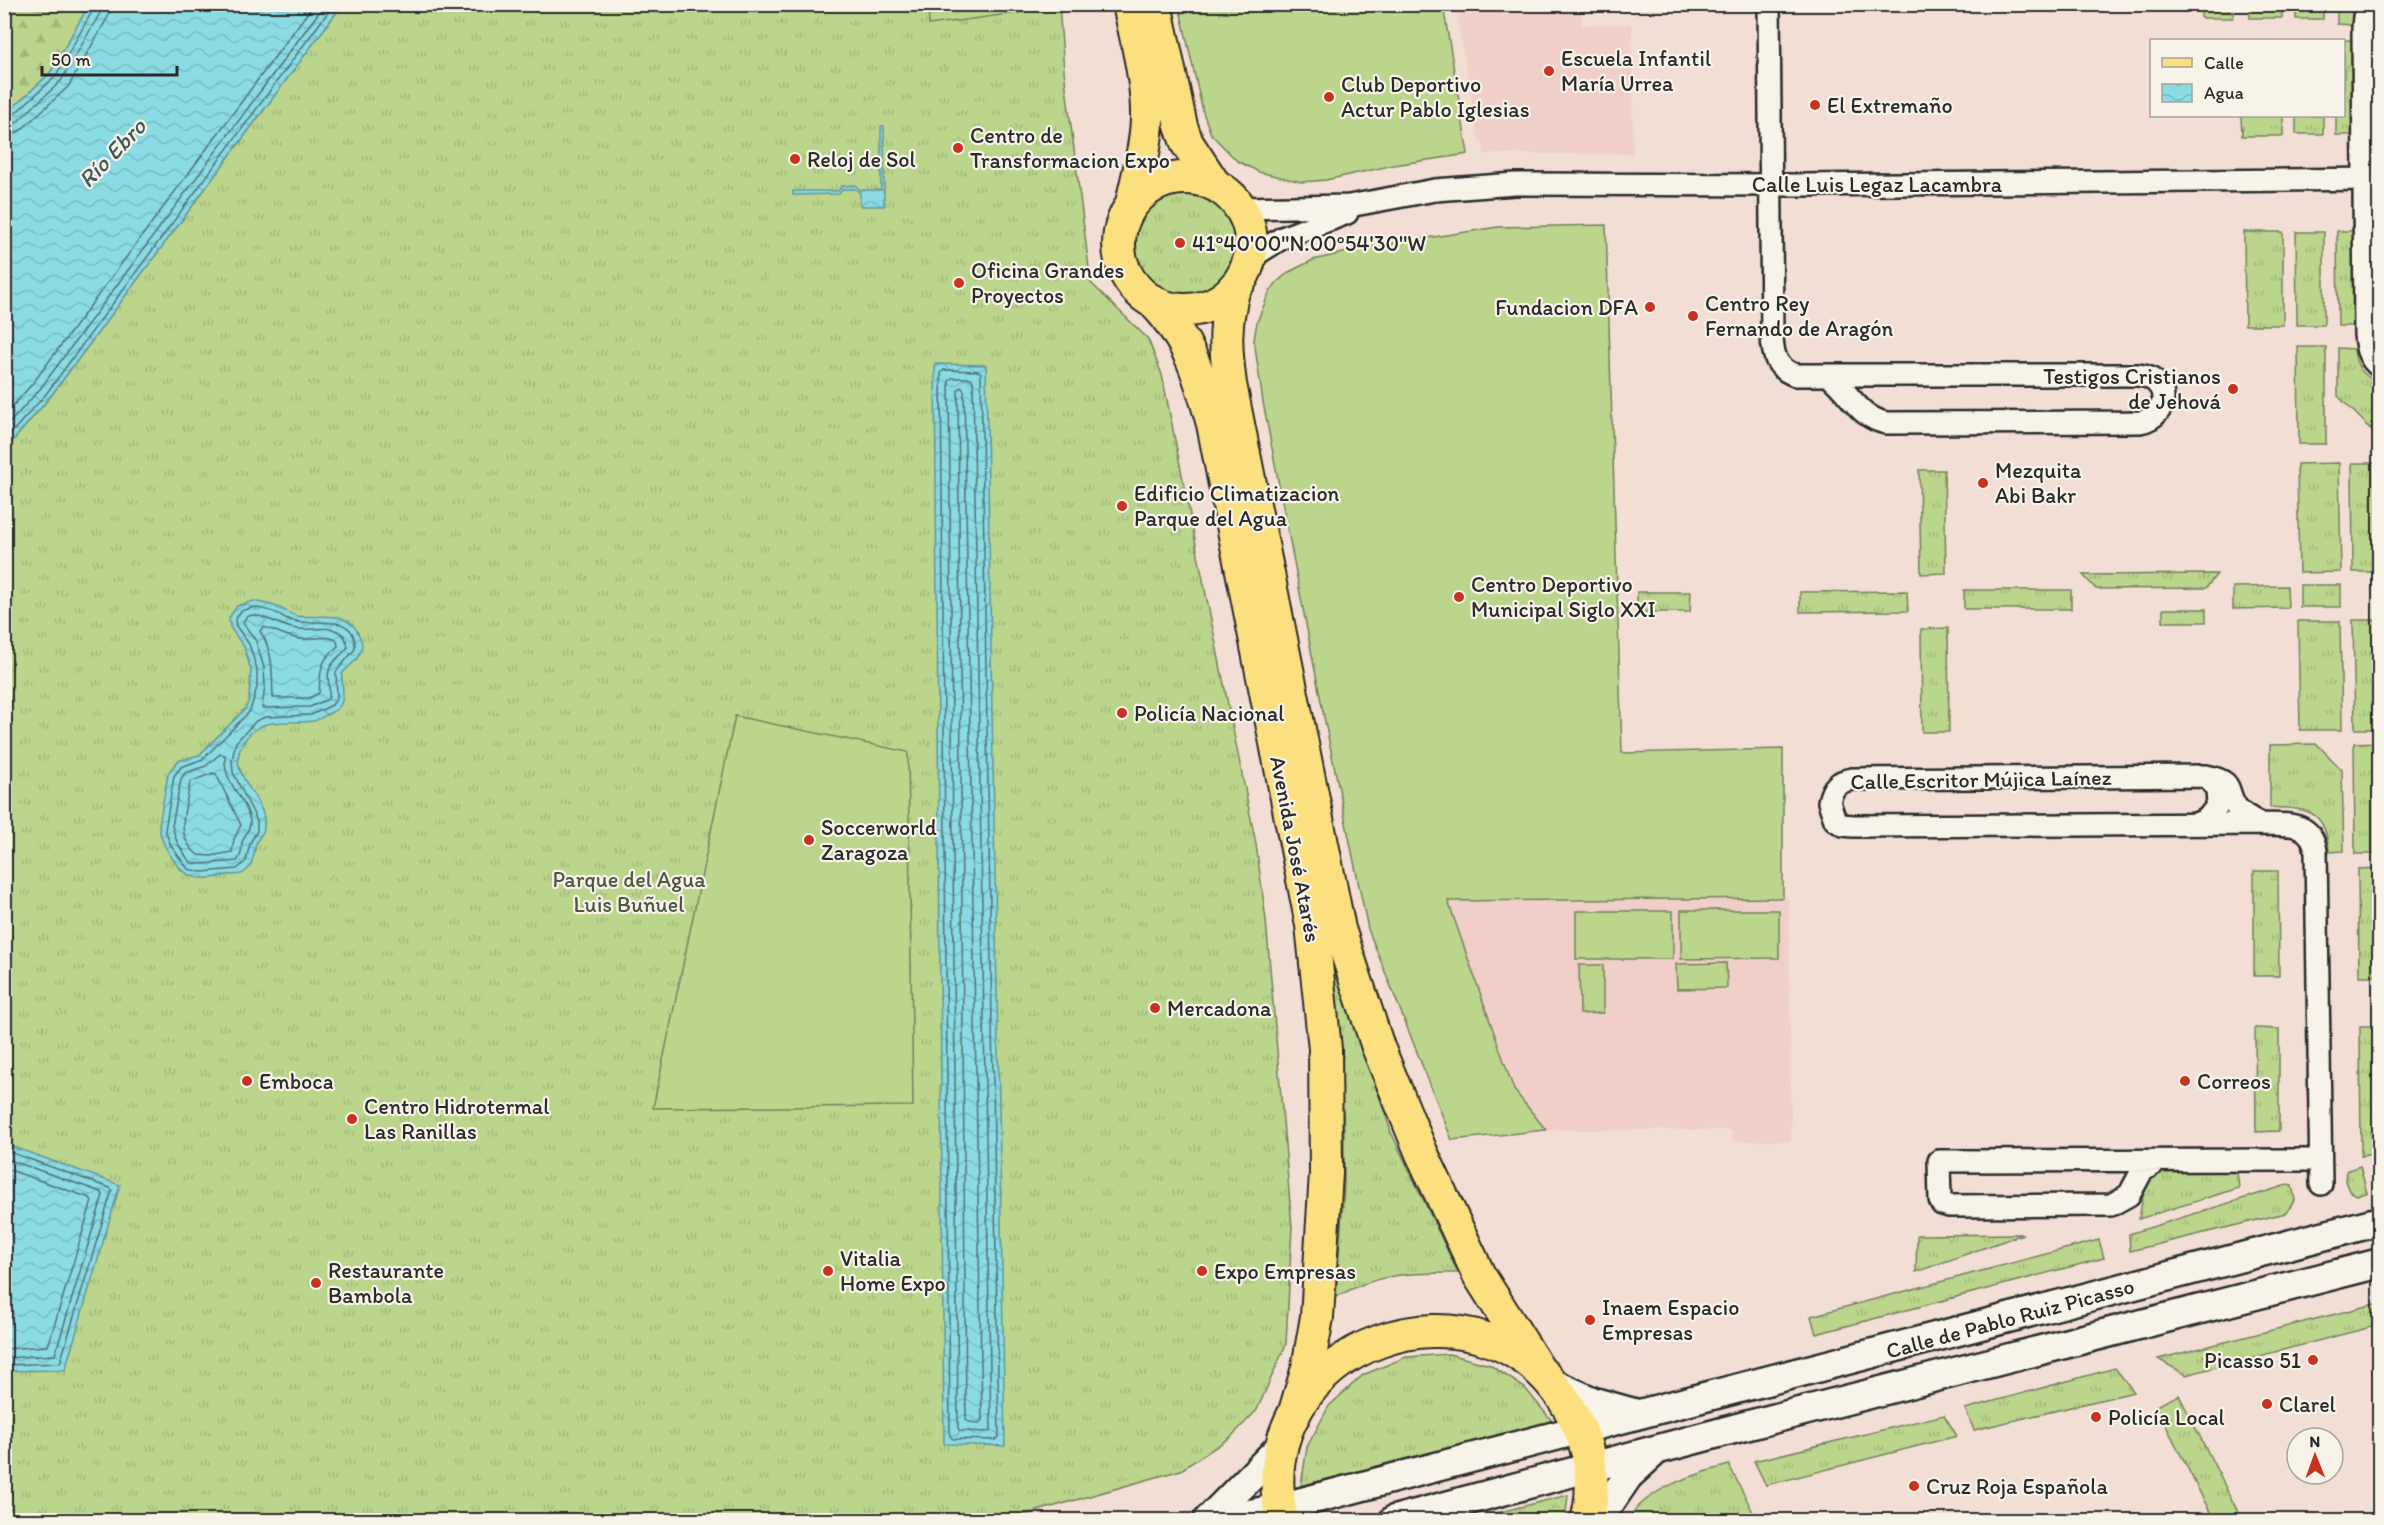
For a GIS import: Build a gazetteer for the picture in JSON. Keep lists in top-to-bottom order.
{
  "streets": {
    "main road": ["Avenida José Atarés", "Calle de Pablo Ruiz Picasso"],
    "street": ["Calle Luis Legaz Lacambra", "Calle Escritor Mújica Laínez"]
  },
  "crossings": [
    ["Calle Luis Legaz Lacambra", "Avenida José Atarés"],
    ["Avenida José Atarés", "Calle de Pablo Ruiz Picasso"]
  ],
  "water": ["Río Ebro"],
  "parks": ["Parque del Agua Luis Buñuel"],
  "places": [
    "Escuela Infantil María Urrea",
    "Club Deportivo Actur Pablo Iglesias",
    "El Extremaño",
    "Centro de Transformacion Expo",
    "Reloj de Sol",
    "41º40'00''N.00º54'30''W",
    "Oficina Grandes Proyectos",
    "Fundacion DFA",
    "Centro Rey Fernando de Aragón",
    "Testigos Cristianos de Jehová",
    "Mezquita Abi Bakr",
    "Edificio Climatizacion Parque del Agua",
    "Centro Deportivo Municipal Siglo XXI",
    "Policía Nacional",
    "Soccerworld Zaragoza",
    "Mercadona",
    "Emboca",
    "Correos",
    "Centro Hidrotermal Las Ranillas",
    "Vitalia Home Expo",
    "Expo Empresas",
    "Restaurante Bambola",
    "Inaem Espacio Empresas",
    "Picasso 51",
    "Clarel",
    "Policía Local",
    "Cruz Roja Española"
  ],
  "legend": ["Calle", "Agua"],
  "scale_bar": "50 m",
  "north": "top"
}
